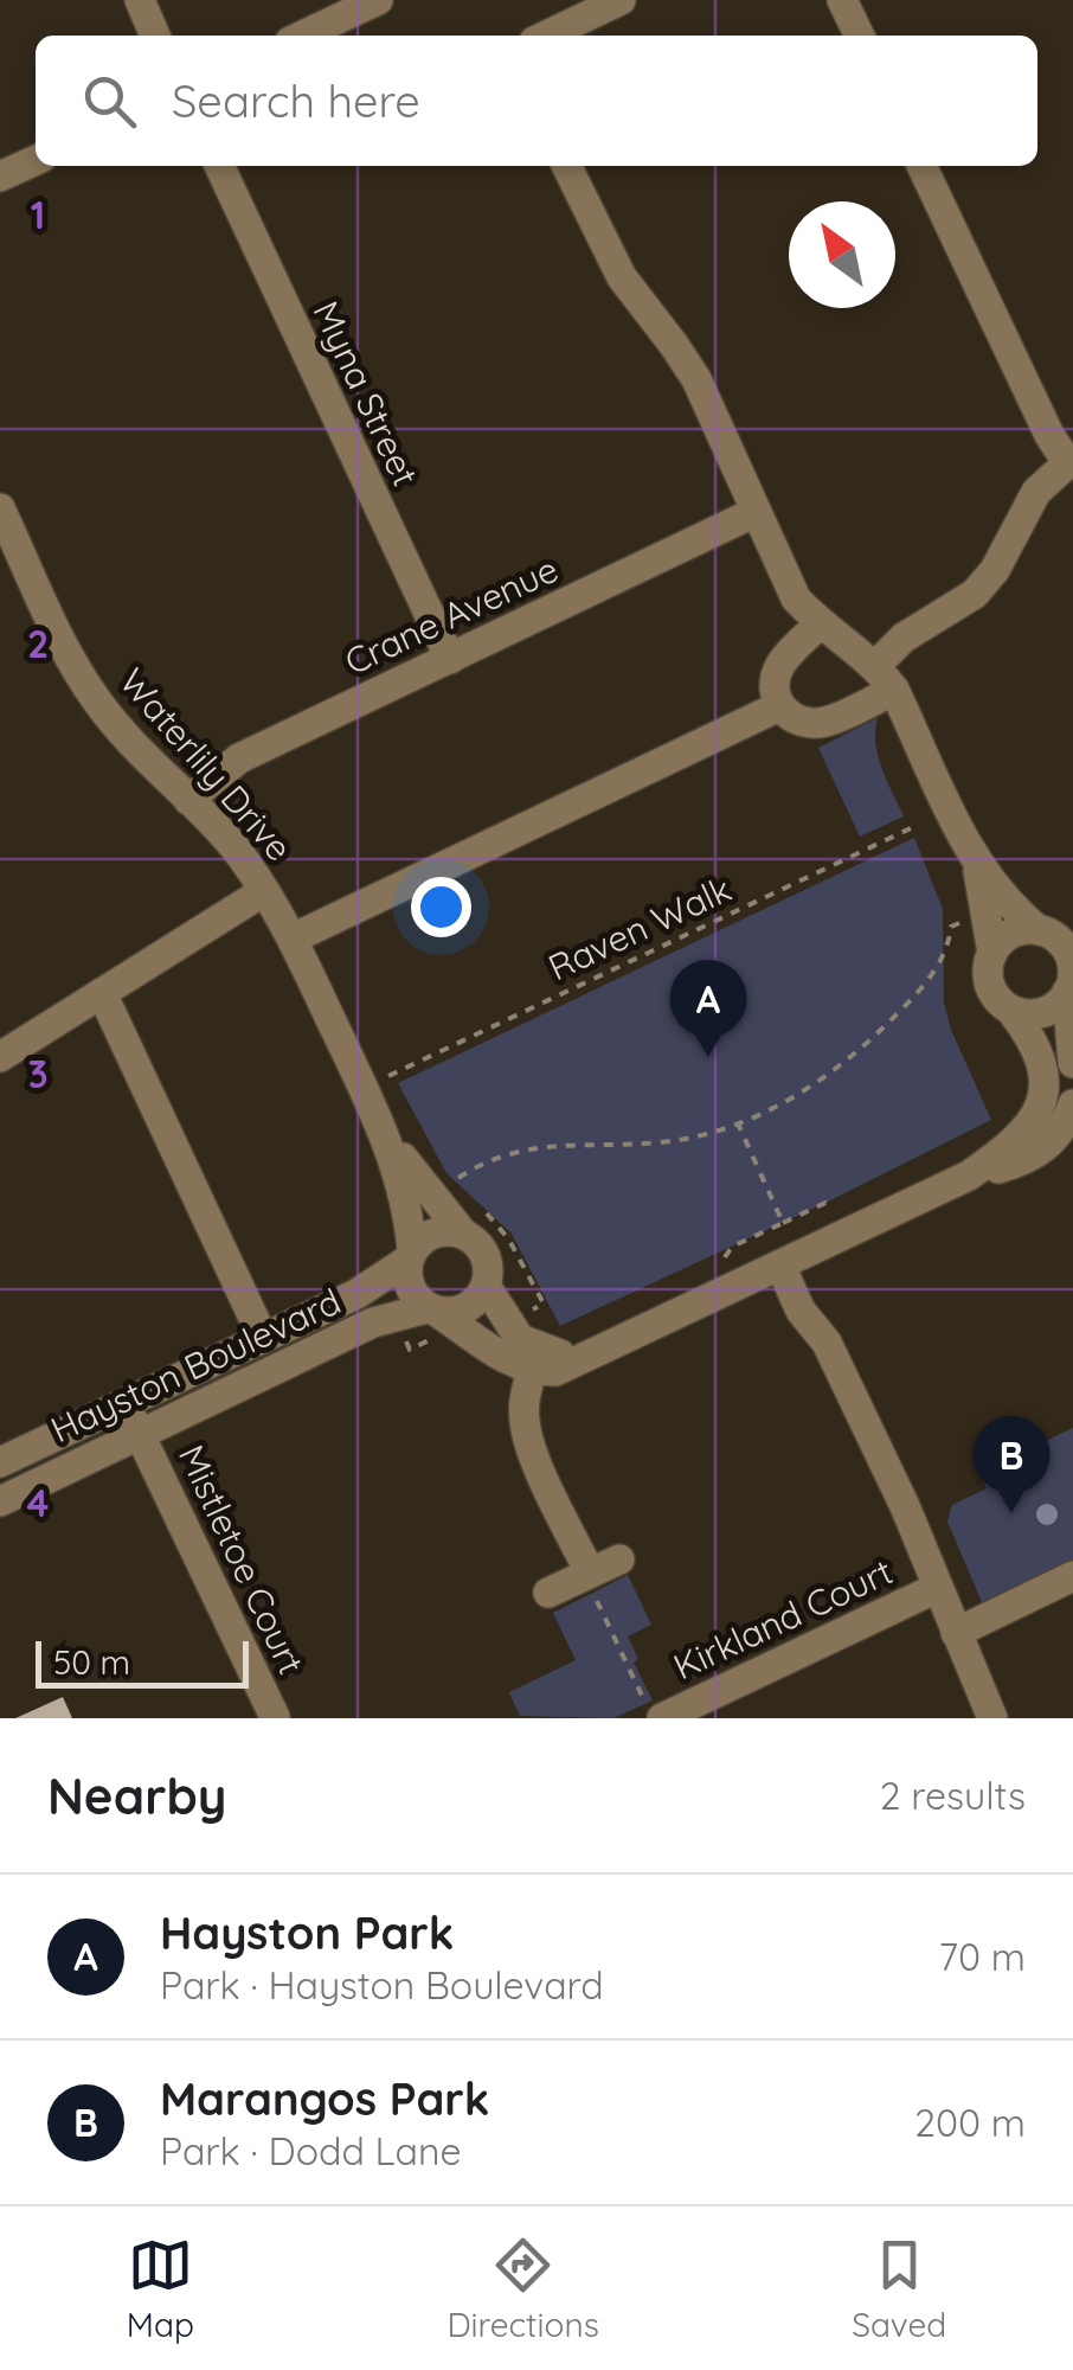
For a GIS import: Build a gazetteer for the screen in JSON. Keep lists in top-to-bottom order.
{
  "streets": {
    "street": [
      "Myna Street",
      "Crane Avenue",
      "Waterlily Drive",
      "Hayston Boulevard",
      "Mistletoe Court",
      "Kirkland Court"
    ],
    "path": ["Raven Walk"]
  },
  "crossings": [
    ["Myna Street", "Crane Avenue"],
    ["Crane Avenue", "Waterlily Drive"],
    ["Waterlily Drive", "Hayston Boulevard"],
    ["Hayston Boulevard", "Mistletoe Court"]
  ],
  "scale_bar": "50 m",
  "north": "top left",
  "page": {
    "search": "Search here",
    "pins": ["A", "B"],
    "scale": "50 m",
    "heading": ["Nearby", "2 results"],
    "list": [
      {
        "mark": "A",
        "name": "Hayston Park",
        "note": "Park · Hayston Boulevard",
        "value": "70 m"
      },
      {
        "mark": "B",
        "name": "Marangos Park",
        "note": "Park · Dodd Lane",
        "value": "200 m"
      }
    ],
    "nav": ["Map", "Directions", "Saved"]
  },
  "grid": {
    "rows": [
      "1",
      "2",
      "3",
      "4"
    ]
  }
}
